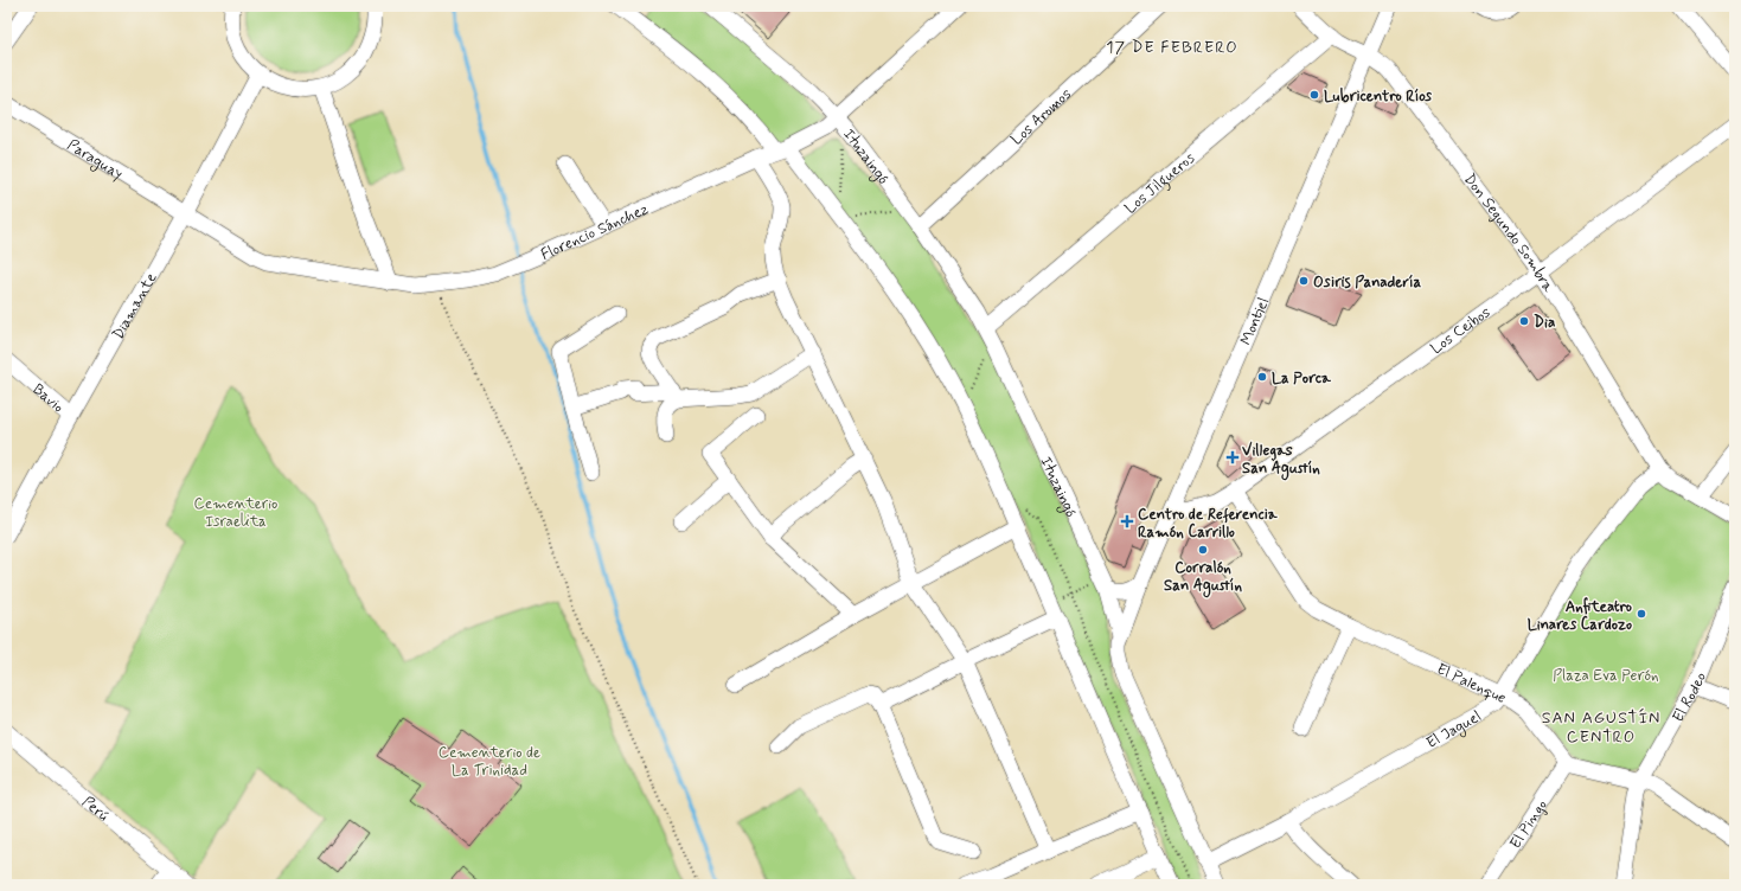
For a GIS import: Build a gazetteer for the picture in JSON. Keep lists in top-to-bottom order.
{
  "streets": {
    "street": [
      "Los Aromos",
      "Ituzaingó",
      "Paraguay",
      "Los Jilgueros",
      "Florencio Sánchez",
      "Don Segundo Sombra",
      "Diamante",
      "Montiel",
      "Los Ceibos",
      "Bavio",
      "El Palenque",
      "El Rodeo",
      "El Jaguel",
      "Perú",
      "El Pingo"
    ]
  },
  "crossings": [
    ["Los Aromos", "Ituzaingó"],
    ["Ituzaingó", "Los Jilgueros"],
    ["Ituzaingó", "Florencio Sánchez"],
    ["Ituzaingó", "Montiel"],
    ["Ituzaingó", "El Jaguel"],
    ["Paraguay", "Florencio Sánchez"],
    ["Paraguay", "Diamante"],
    ["Los Jilgueros", "Don Segundo Sombra"],
    ["Florencio Sánchez", "Diamante"],
    ["Don Segundo Sombra", "Montiel"],
    ["Don Segundo Sombra", "Los Ceibos"],
    ["Don Segundo Sombra", "El Jaguel"],
    ["Diamante", "Bavio"],
    ["Montiel", "Los Ceibos"],
    ["Los Ceibos", "El Palenque"],
    ["El Palenque", "El Jaguel"],
    ["El Palenque", "El Pingo"]
  ],
  "districts": ["17 DE FEBRERO", "SAN AGUSTÍN CENTRO"],
  "parks": ["Cementerio Israelita", "Plaza Eva Perón", "Cementerio de La Trinidad"],
  "places": {
    "other": [
      "Lubricentro Ríos",
      "Osiris Panadería",
      "Dia",
      "La Porca",
      "Corralón San Agustín",
      "Anfiteatro Linares Cardozo"
    ],
    "health": ["Villegas San Agustín", "Centro de Referencia Ramón Carrillo"]
  }
}
